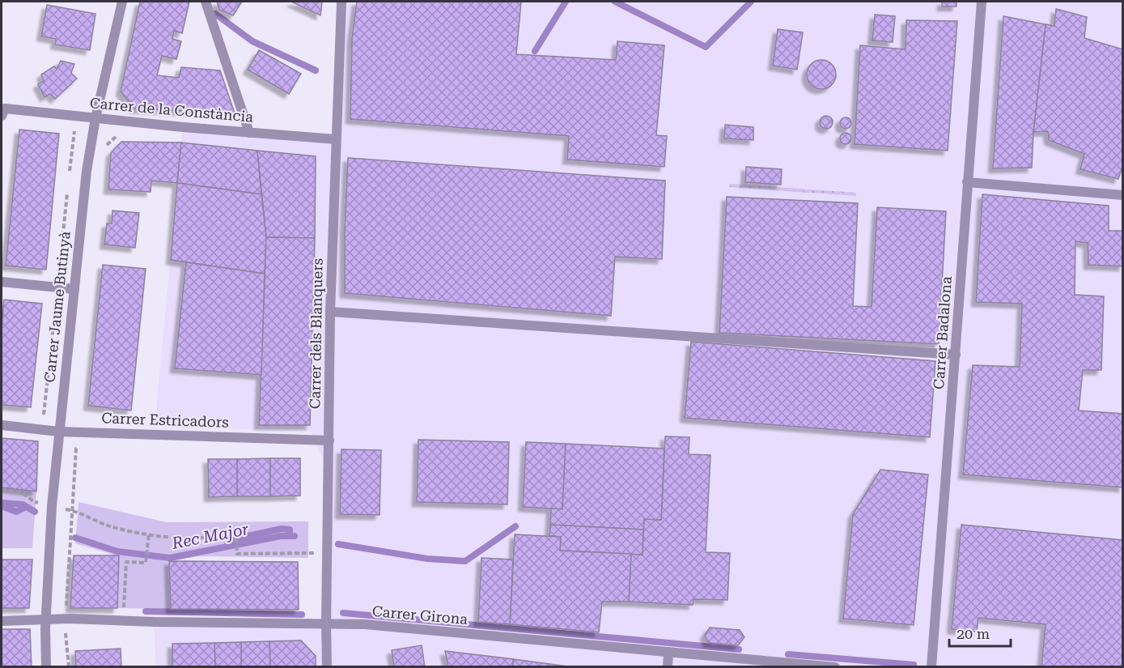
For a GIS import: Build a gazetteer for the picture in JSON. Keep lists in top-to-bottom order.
{
  "streets": {
    "street": [
      "Carrer de la Constància",
      "Carrer Jaume Butinyà",
      "Carrer Badalona",
      "Carrer dels Blanquers",
      "Carrer Estricadors",
      "Carrer Girona"
    ]
  },
  "crossings": [
    ["Carrer de la Constància", "Carrer Jaume Butinyà"],
    ["Carrer de la Constància", "Carrer dels Blanquers"],
    ["Carrer Jaume Butinyà", "Carrer Estricadors"],
    ["Carrer Jaume Butinyà", "Carrer Girona"],
    ["Carrer dels Blanquers", "Carrer Estricadors"],
    ["Carrer dels Blanquers", "Carrer Girona"]
  ],
  "water": ["Rec Major"],
  "scale_bar": "20 m"
}
